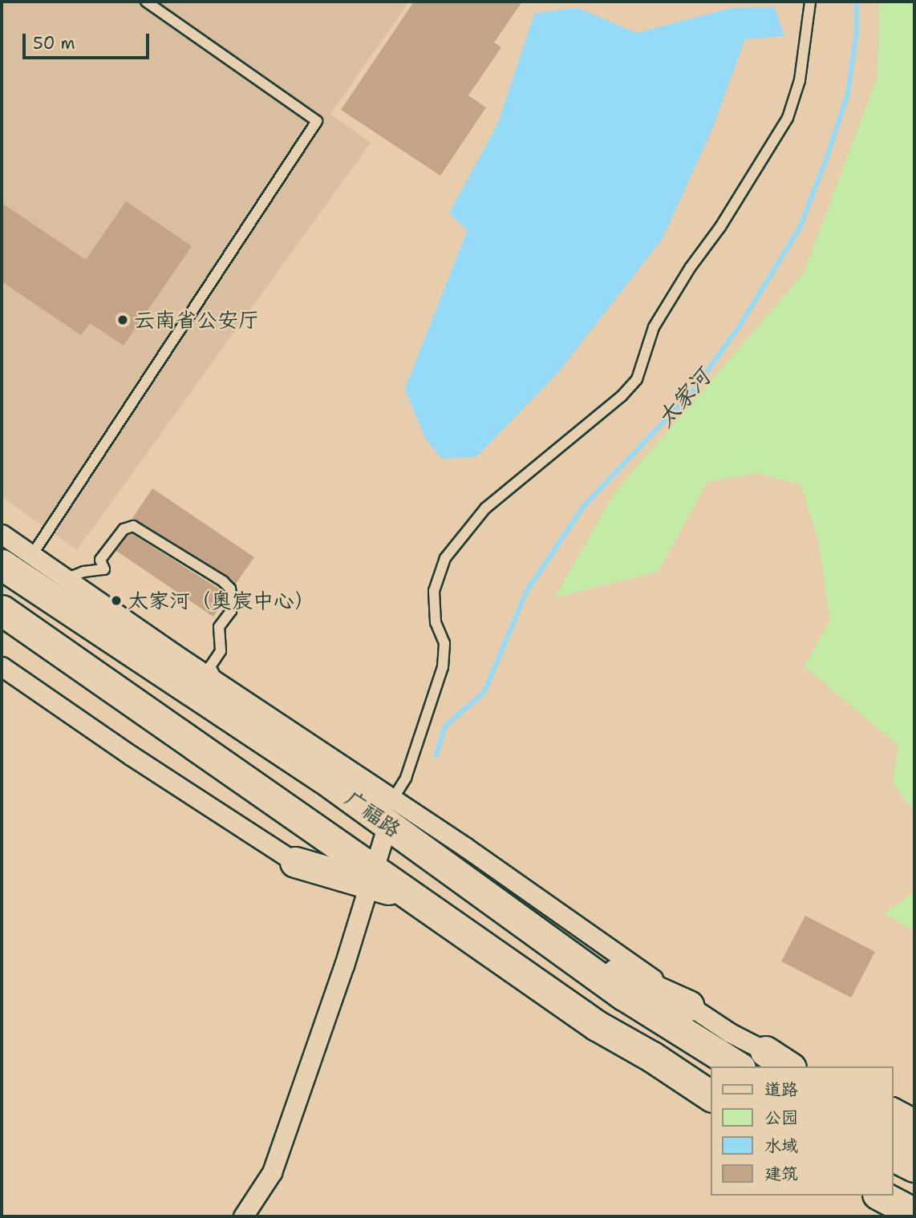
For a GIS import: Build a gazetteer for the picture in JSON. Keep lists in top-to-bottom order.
{
  "streets": {
    "main road": ["广福路"]
  },
  "water": ["太家河"],
  "places": ["云南省公安厅", "太家河（奥宸中心）"],
  "legend": [
    "道路",
    "公园",
    "水域",
    "建筑"
  ],
  "scale_bar": "50 m"
}
